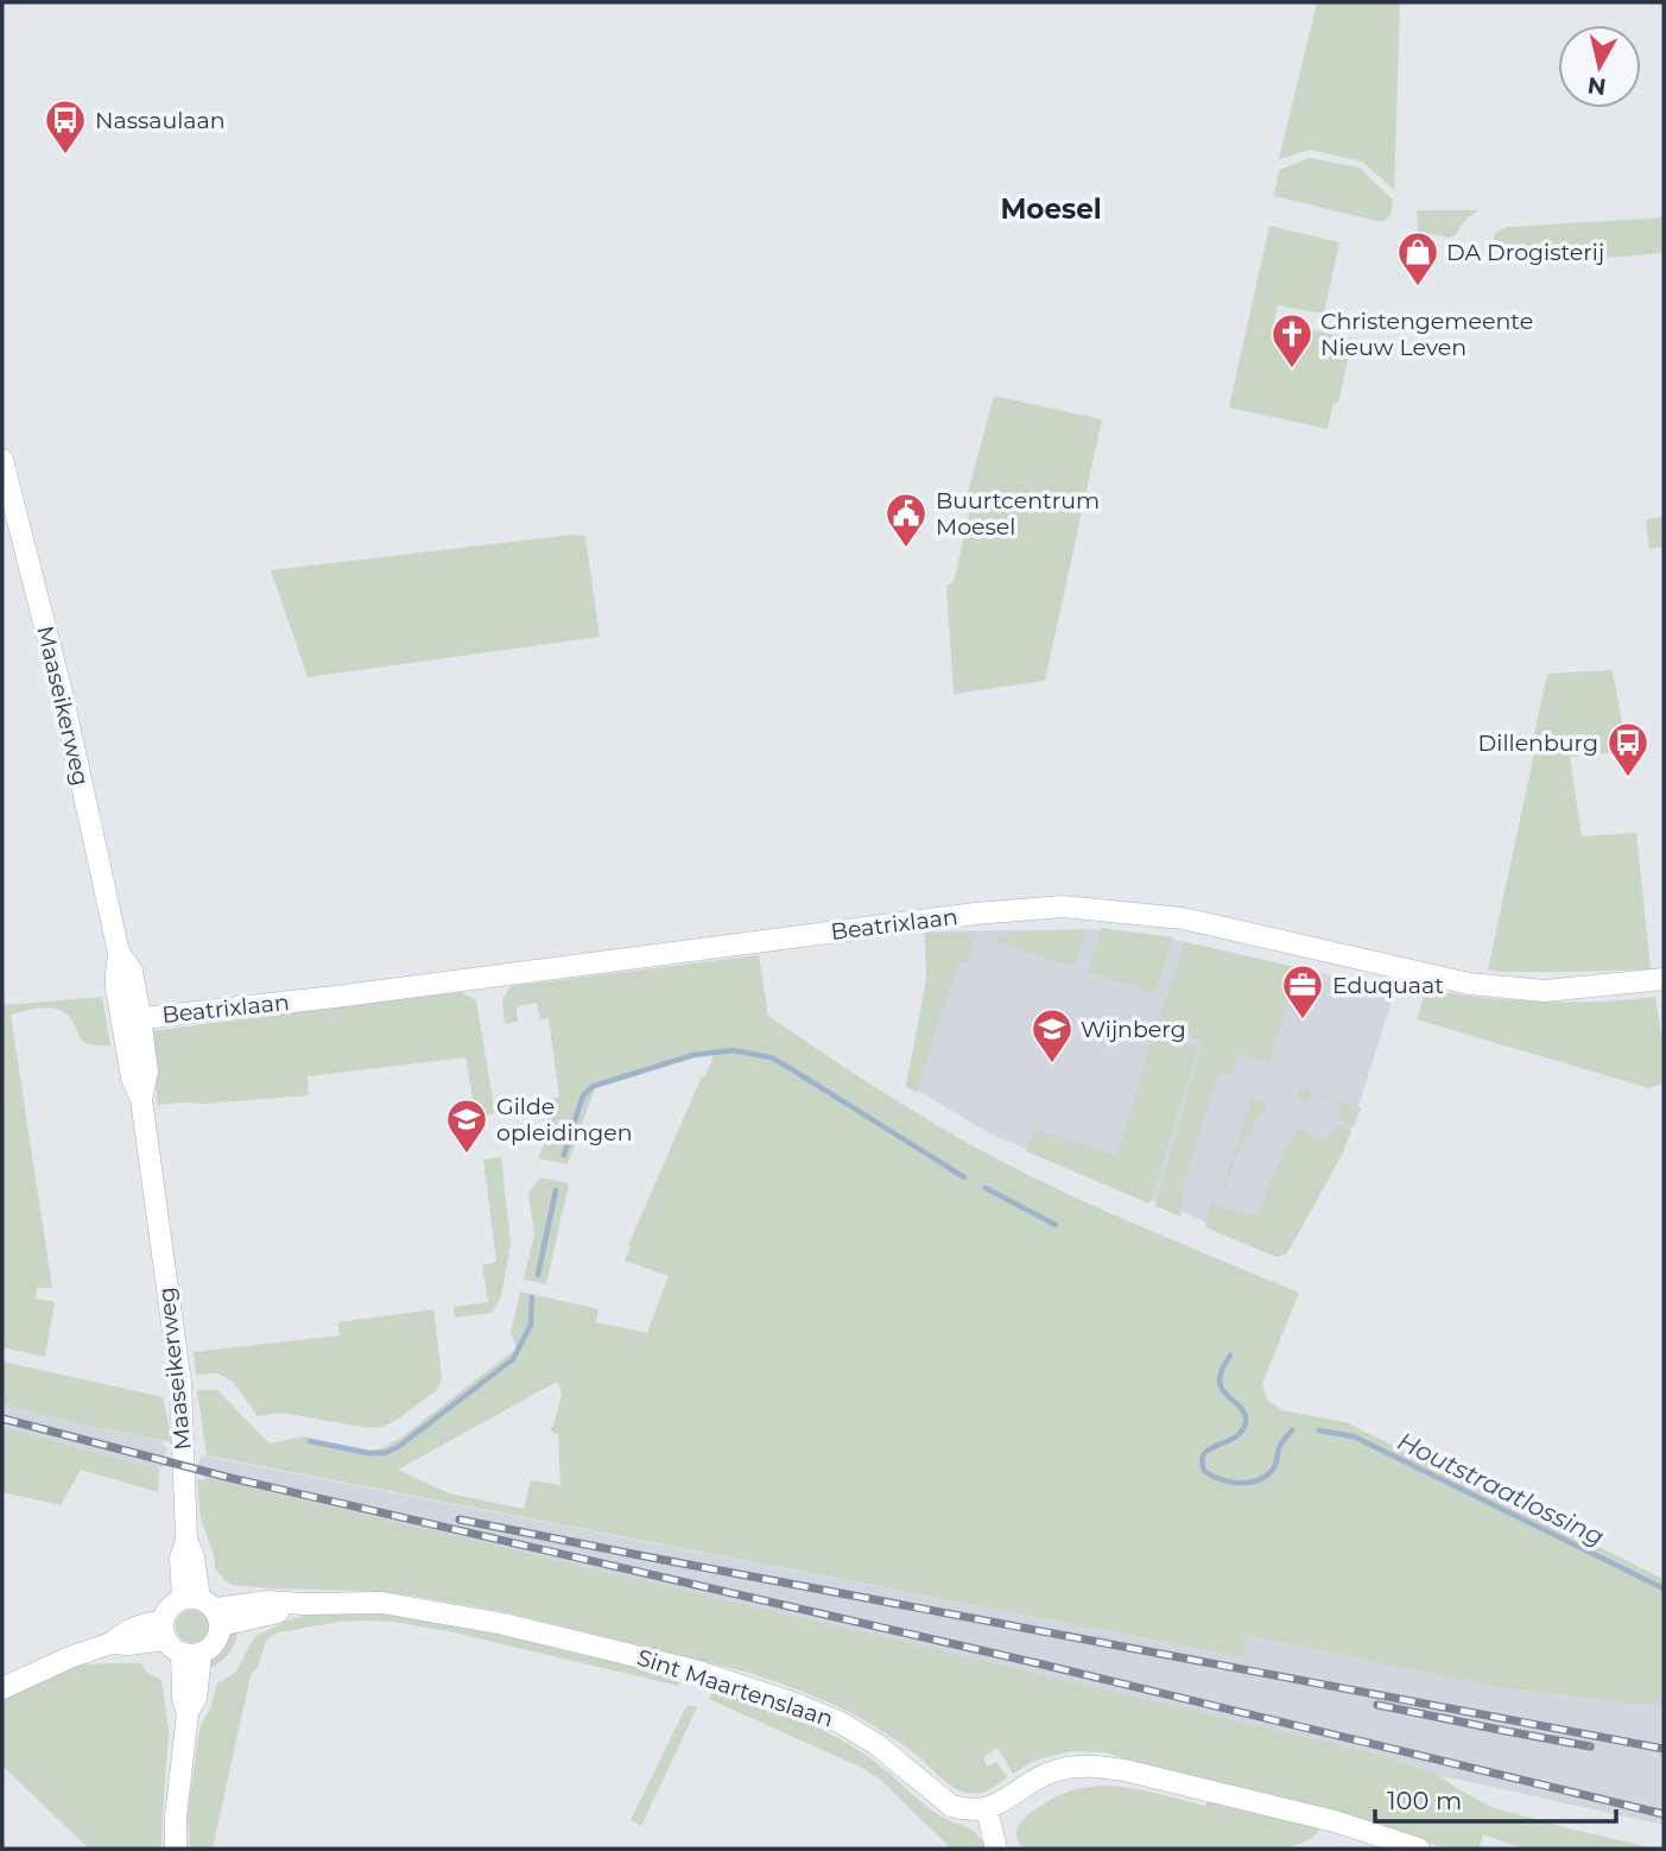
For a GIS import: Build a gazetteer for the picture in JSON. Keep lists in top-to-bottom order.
{
  "streets": {
    "street": ["Maaseikerweg", "Beatrixlaan", "Sint Maartenslaan"]
  },
  "crossings": [
    ["Maaseikerweg", "Beatrixlaan"],
    ["Maaseikerweg", "Sint Maartenslaan"]
  ],
  "districts": ["Moesel"],
  "water": ["Houtstraatlossing"],
  "places": {
    "bus stop": ["Nassaulaan", "Dillenburg"],
    "shop": ["DA Drogisterij"],
    "church": ["Christengemeente Nieuw Leven"],
    "public building": ["Buurtcentrum Moesel"],
    "office": ["Eduquaat"],
    "school or university": ["Wijnberg", "Gilde opleidingen"]
  },
  "scale_bar": "100 m",
  "north": "bottom"
}
